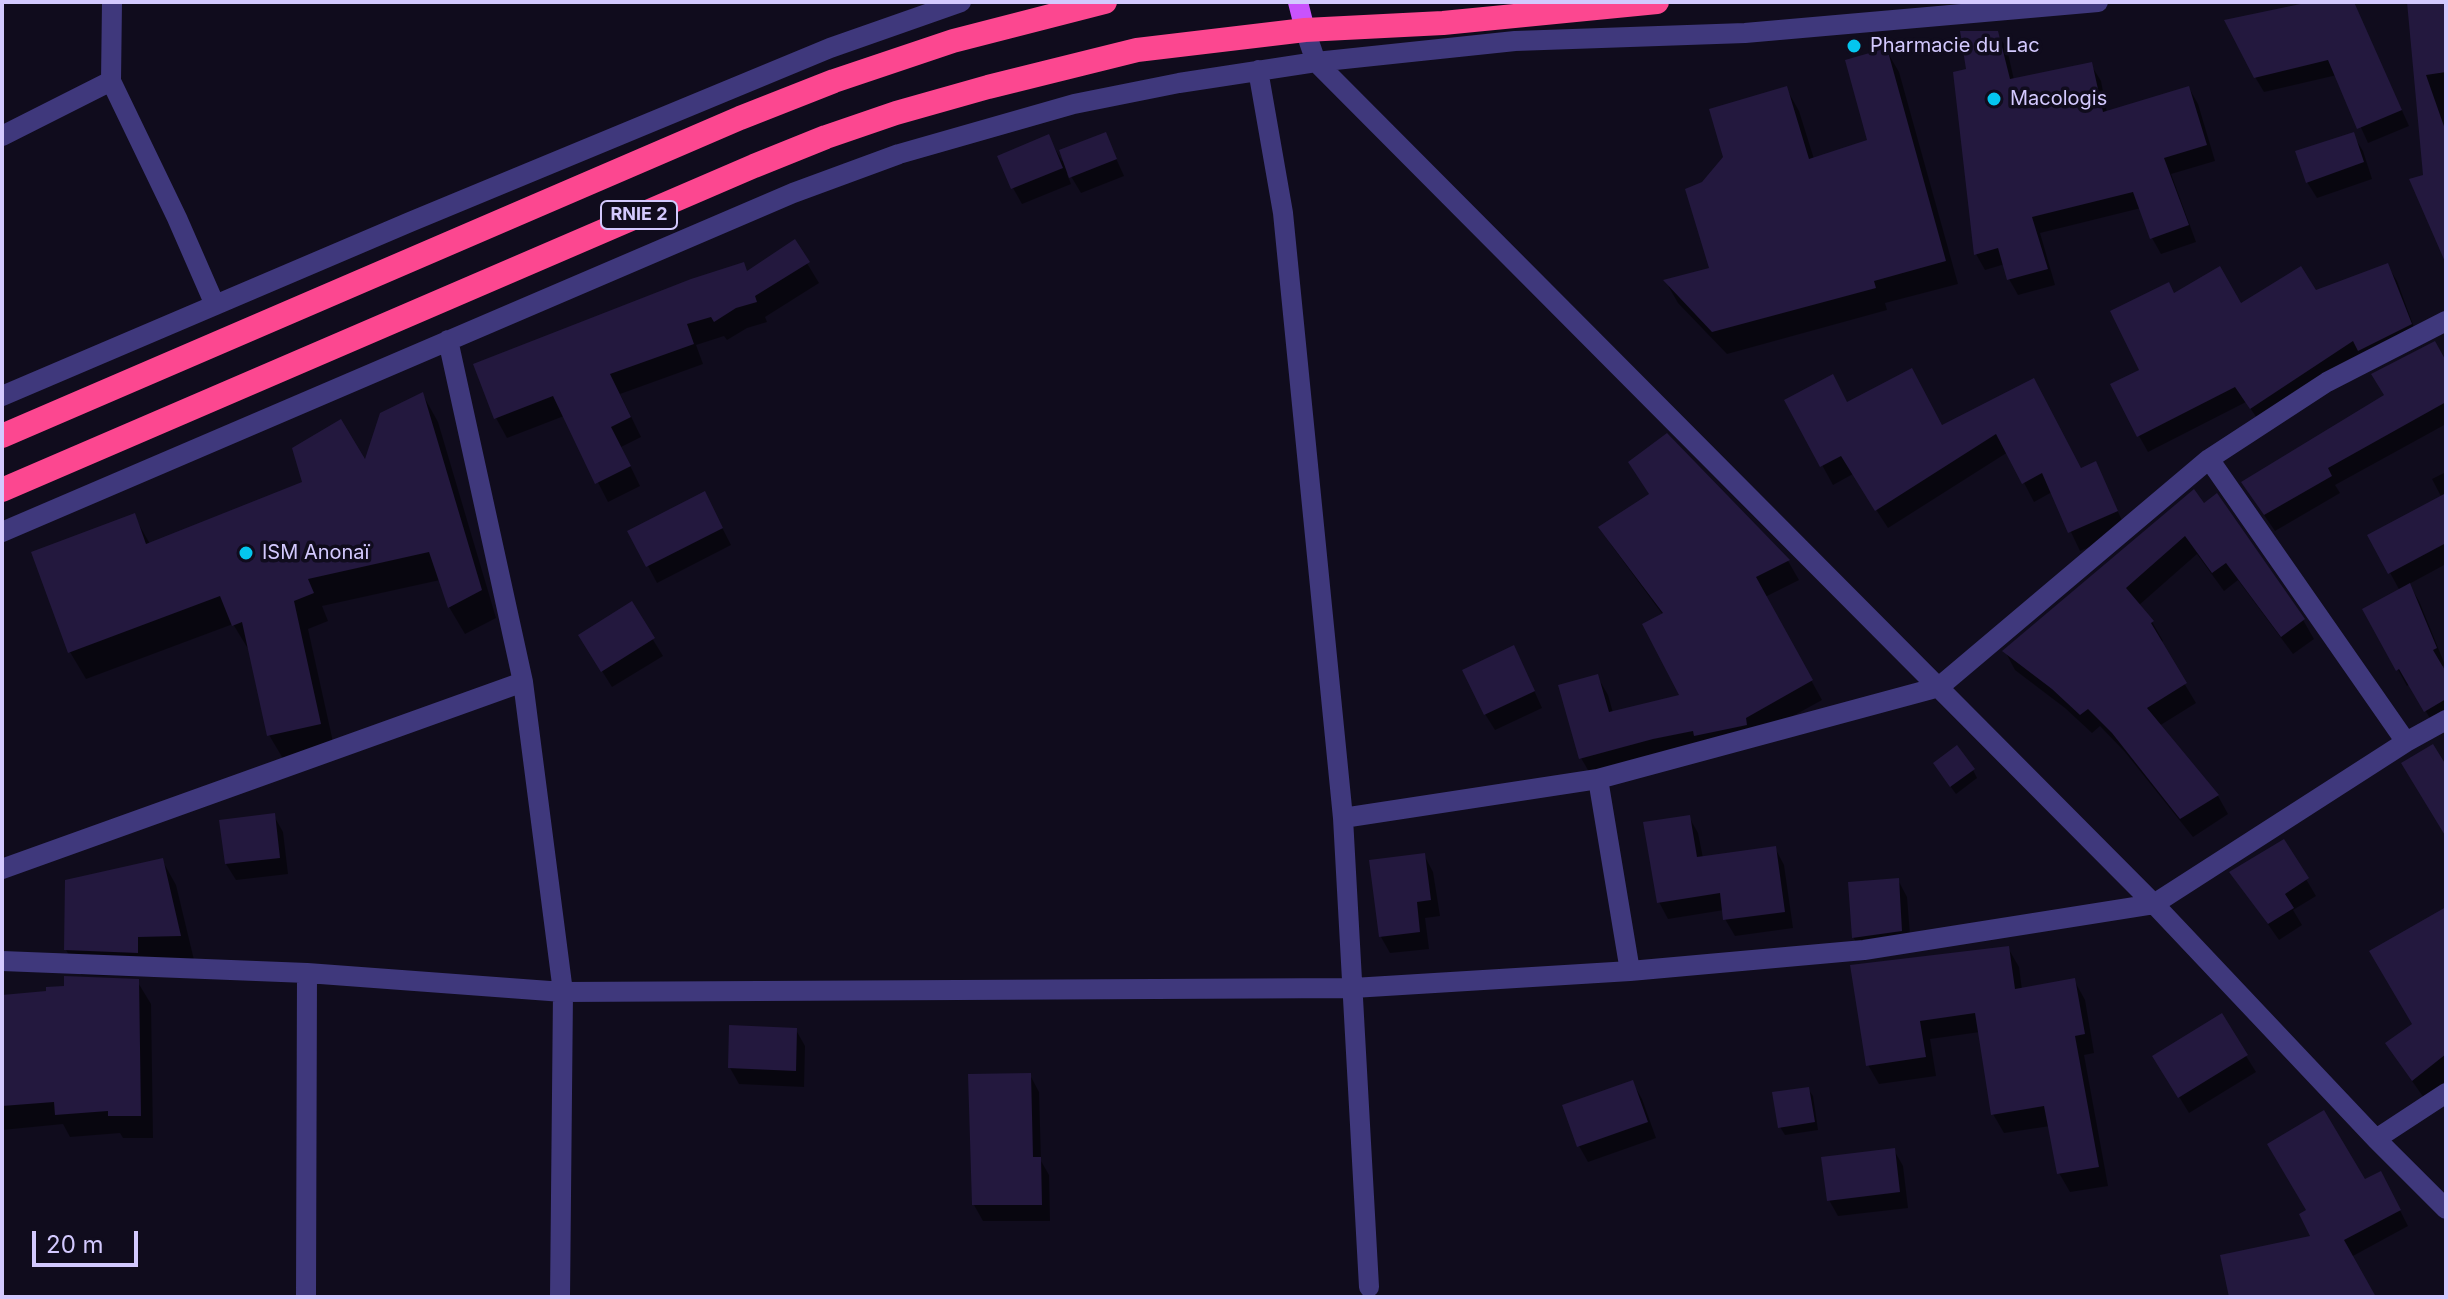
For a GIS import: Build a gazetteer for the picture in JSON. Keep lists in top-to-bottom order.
{
  "streets": {
    "highway": ["RNIE 2"]
  },
  "places": ["Pharmacie du Lac", "Macologis", "ISM Anonaï"],
  "scale_bar": "20 m"
}
